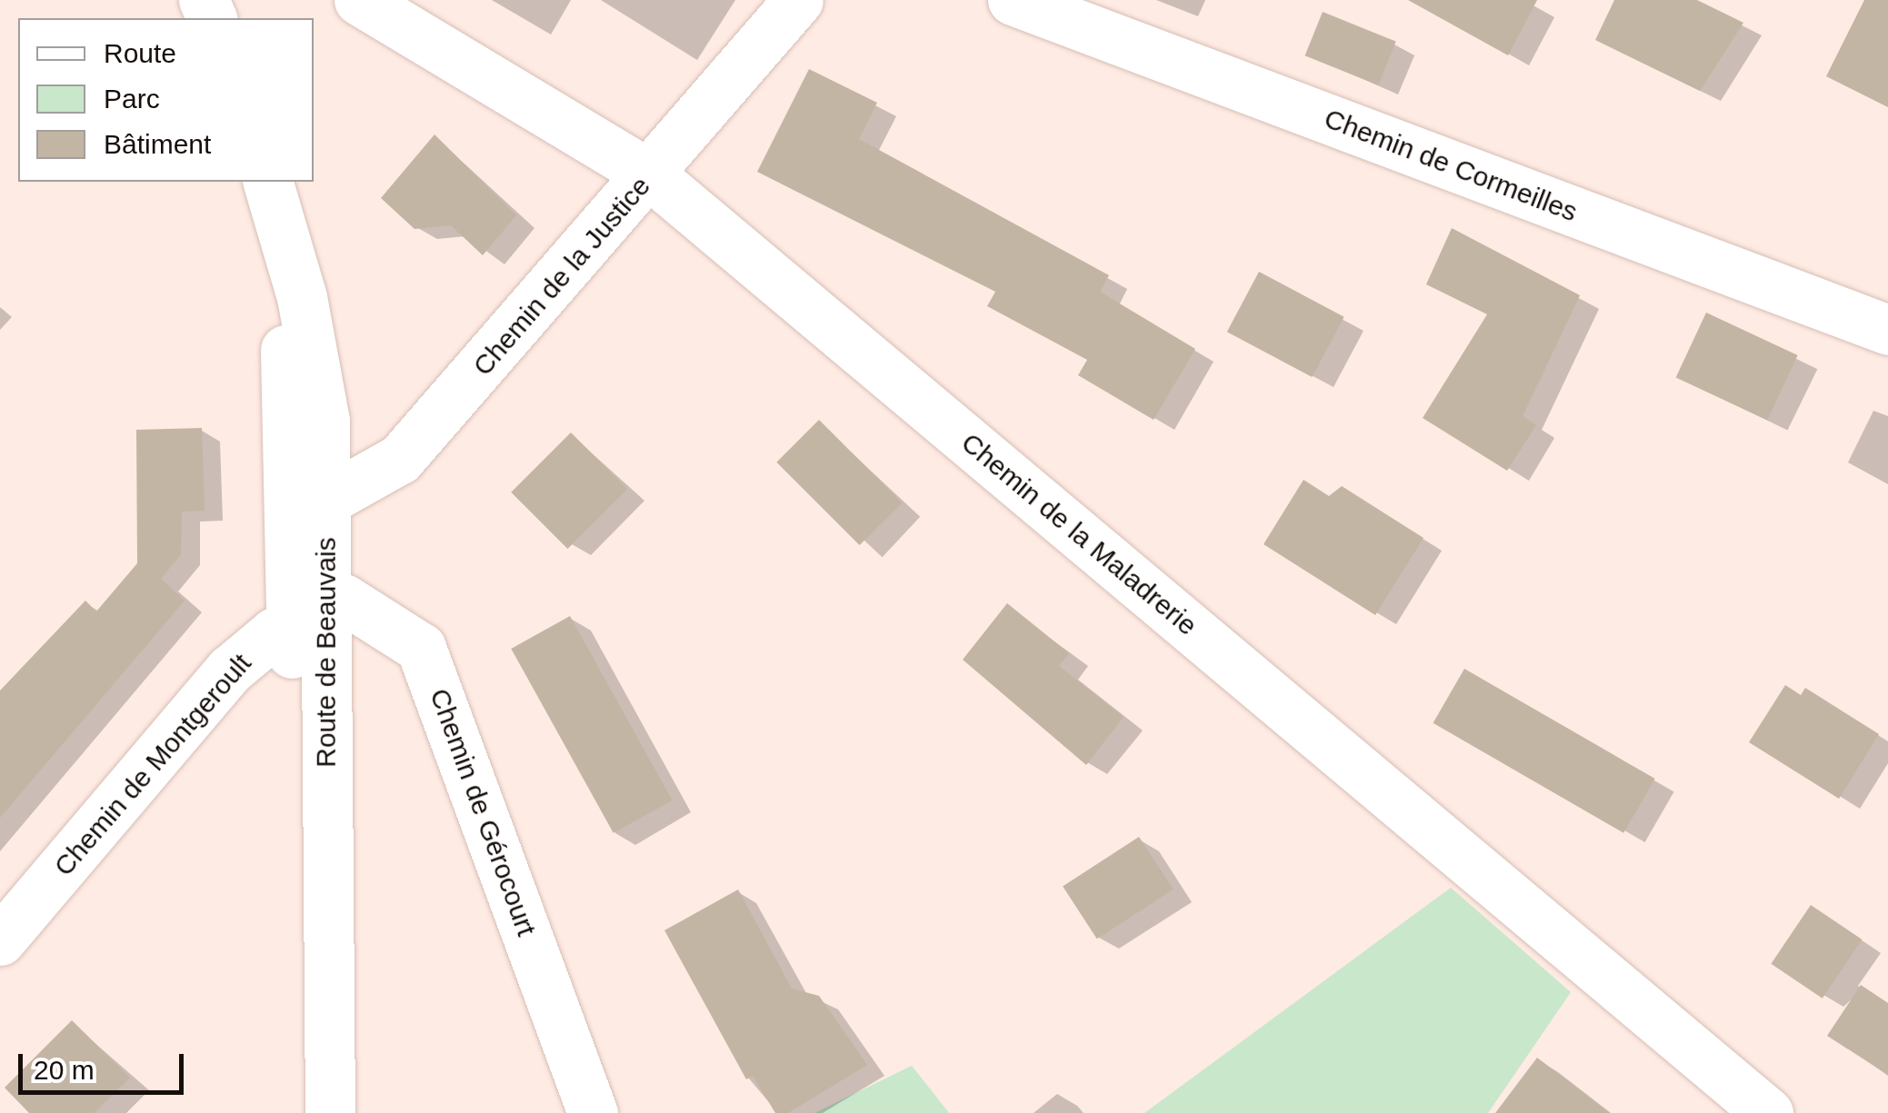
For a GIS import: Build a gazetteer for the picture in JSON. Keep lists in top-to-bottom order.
{
  "streets": {
    "street": [
      "Chemin de Cormeilles",
      "Chemin de la Justice",
      "Chemin de la Maladrerie",
      "Route de Beauvais",
      "Chemin de Montgeroult",
      "Chemin de Gérocourt"
    ]
  },
  "crossings": [
    ["Chemin de la Justice", "Chemin de la Maladrerie"],
    ["Chemin de la Justice", "Route de Beauvais"],
    ["Route de Beauvais", "Chemin de Montgeroult"],
    ["Route de Beauvais", "Chemin de Gérocourt"],
    ["Chemin de Montgeroult", "Chemin de Gérocourt"]
  ],
  "legend": ["Route", "Parc", "Bâtiment"],
  "scale_bar": "20 m"
}
